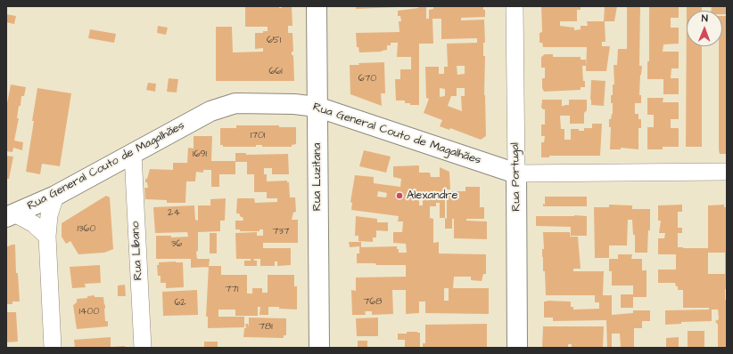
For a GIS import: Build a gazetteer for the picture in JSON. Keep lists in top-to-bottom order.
{
  "streets": {
    "street": [
      "Rua General Couto de Magalhães",
      "Rua Luzitana",
      "Rua Portugal",
      "Rua Líbano"
    ]
  },
  "crossings": [
    ["Rua General Couto de Magalhães", "Rua Luzitana"],
    ["Rua General Couto de Magalhães", "Rua Portugal"],
    ["Rua General Couto de Magalhães", "Rua Líbano"]
  ],
  "places": ["Alexandre"],
  "house_numbers": [
    "651",
    "661",
    "670",
    "1701",
    "1691",
    "24",
    "1360",
    "737",
    "36",
    "771",
    "768",
    "62",
    "1400",
    "781"
  ],
  "north": "top"
}
